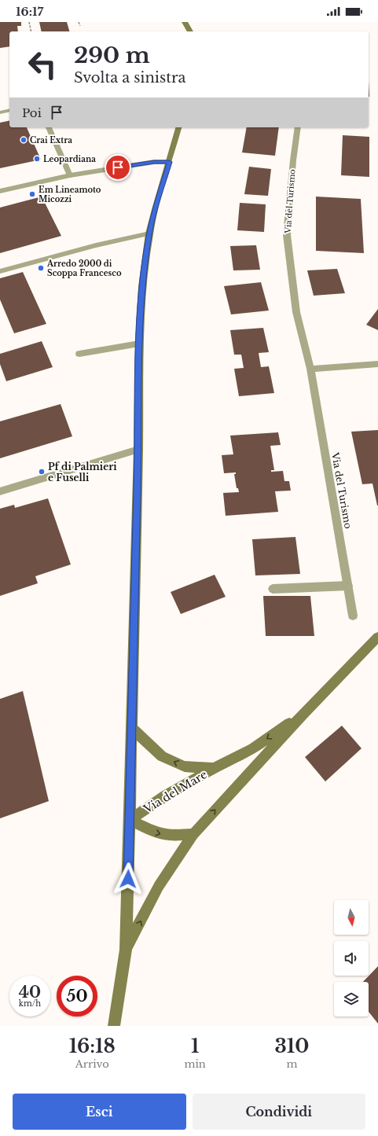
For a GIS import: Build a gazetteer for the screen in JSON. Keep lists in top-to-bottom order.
{
  "streets": {
    "main road": ["Via del Mare"],
    "street": ["Via del Turismo"]
  },
  "places": [
    "Crai Extra",
    "Leopardiana",
    "Em Lineamoto Micozzi",
    "Arredo 2000 di Scoppa Francesco",
    "Pf di Palmieri e Fuselli"
  ],
  "north": "bottom",
  "page": {
    "status": "16:17",
    "turn": ["290 m", "Svolta a sinistra"],
    "then": "Poi",
    "speed": "40 km/h",
    "limit": "50",
    "eta": [
      "16:18",
      "Arrivo",
      "1",
      "min",
      "310",
      "m"
    ],
    "buttons": ["Esci", "Condividi"]
  }
}
